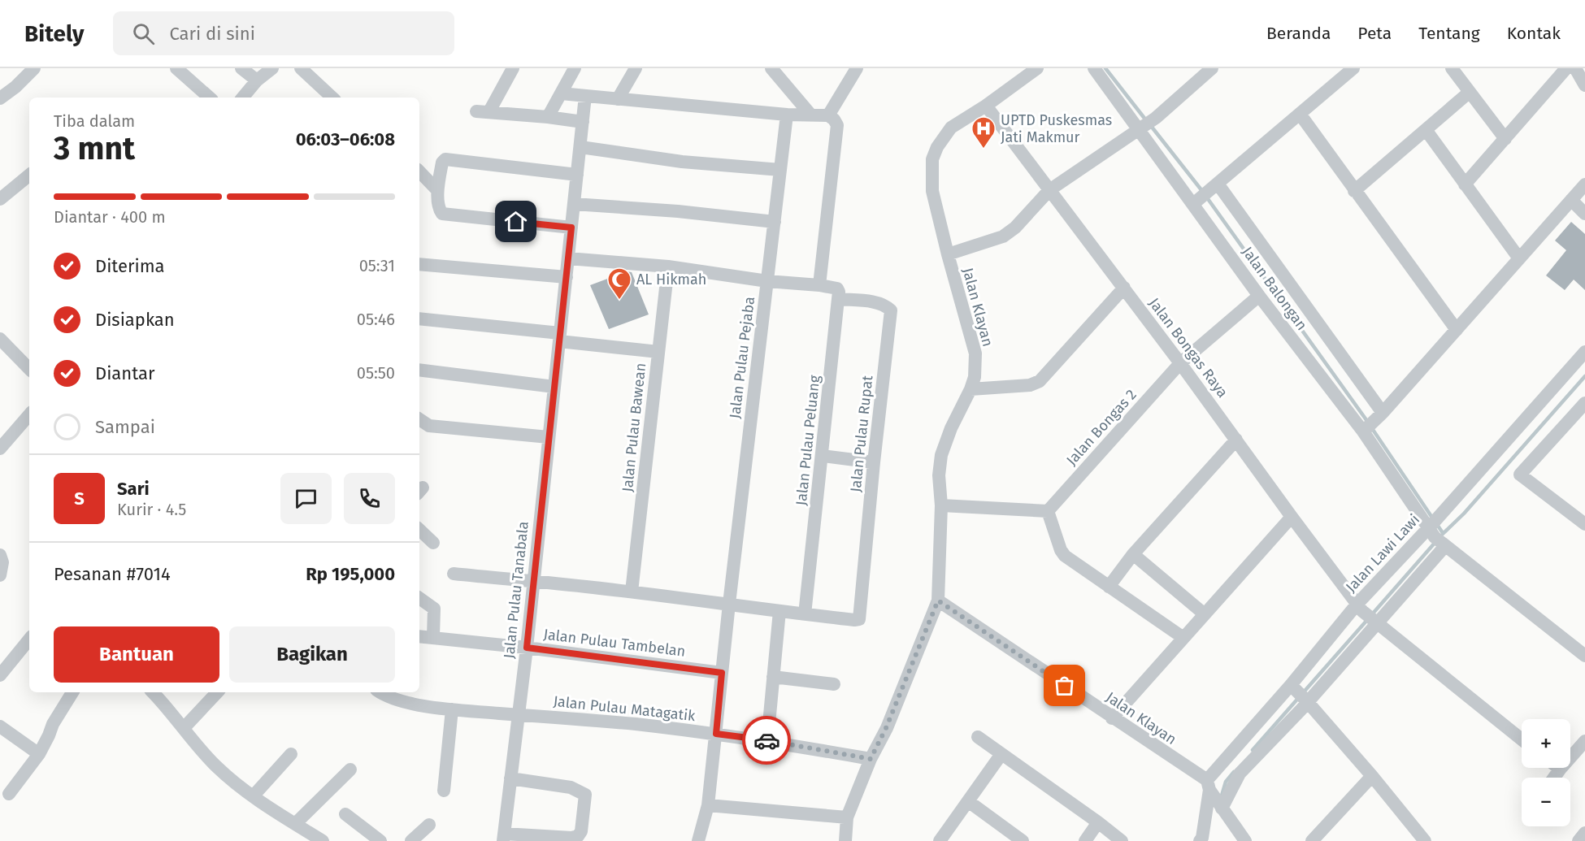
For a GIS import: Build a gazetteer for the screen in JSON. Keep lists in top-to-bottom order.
{
  "streets": {
    "street": [
      "Jalan Balongan",
      "Jalan Klayan",
      "Jalan Bongas Raya",
      "Jalan Pulau Pejaba",
      "Jalan Pulau Bawean",
      "Jalan Bongas 2",
      "Jalan Pulau Rupat",
      "Jalan Pulau Peluang",
      "Jalan Lawi Lawi",
      "Jalan Pulau Tanabala",
      "Jalan Pulau Tambelan",
      "Jalan Pulau Matagatik"
    ]
  },
  "crossings": [
    ["Jalan Balongan", "Jalan Bongas 2"],
    ["Jalan Balongan", "Jalan Lawi Lawi"],
    ["Jalan Klayan", "Jalan Bongas Raya"],
    ["Jalan Klayan", "Jalan Lawi Lawi"],
    ["Jalan Klayan", "Jalan Pulau Matagatik"],
    ["Jalan Bongas Raya", "Jalan Bongas 2"],
    ["Jalan Bongas Raya", "Jalan Lawi Lawi"],
    ["Jalan Pulau Pejaba", "Jalan Pulau Tambelan"],
    ["Jalan Pulau Pejaba", "Jalan Pulau Matagatik"],
    ["Jalan Pulau Rupat", "Jalan Pulau Peluang"],
    ["Jalan Pulau Tanabala", "Jalan Pulau Tambelan"],
    ["Jalan Pulau Tanabala", "Jalan Pulau Matagatik"]
  ],
  "places": {
    "hospital": ["UPTD Puskesmas Jati Makmur"],
    "mosque": ["AL Hikmah"]
  },
  "page": {
    "header": "Bitely",
    "search": "Cari di sini",
    "nav": [
      "Beranda",
      "Peta",
      "Tentang",
      "Kontak"
    ],
    "heading": ["3 mnt", "Tiba dalam", "06:03–06:08"],
    "panel": [
      "Sari",
      "Kurir · 4.5",
      "Pesanan #7014",
      "Rp 195,000"
    ],
    "bar": "Diantar · 400 m",
    "list": [
      ["Diterima", "05:31"],
      ["Disiapkan", "05:46"],
      ["Diantar", "05:50"],
      "Sampai"
    ],
    "round": "S",
    "buttons": ["Bantuan", "Bagikan"],
    "map_buttons": ["+", "−"]
  }
}
